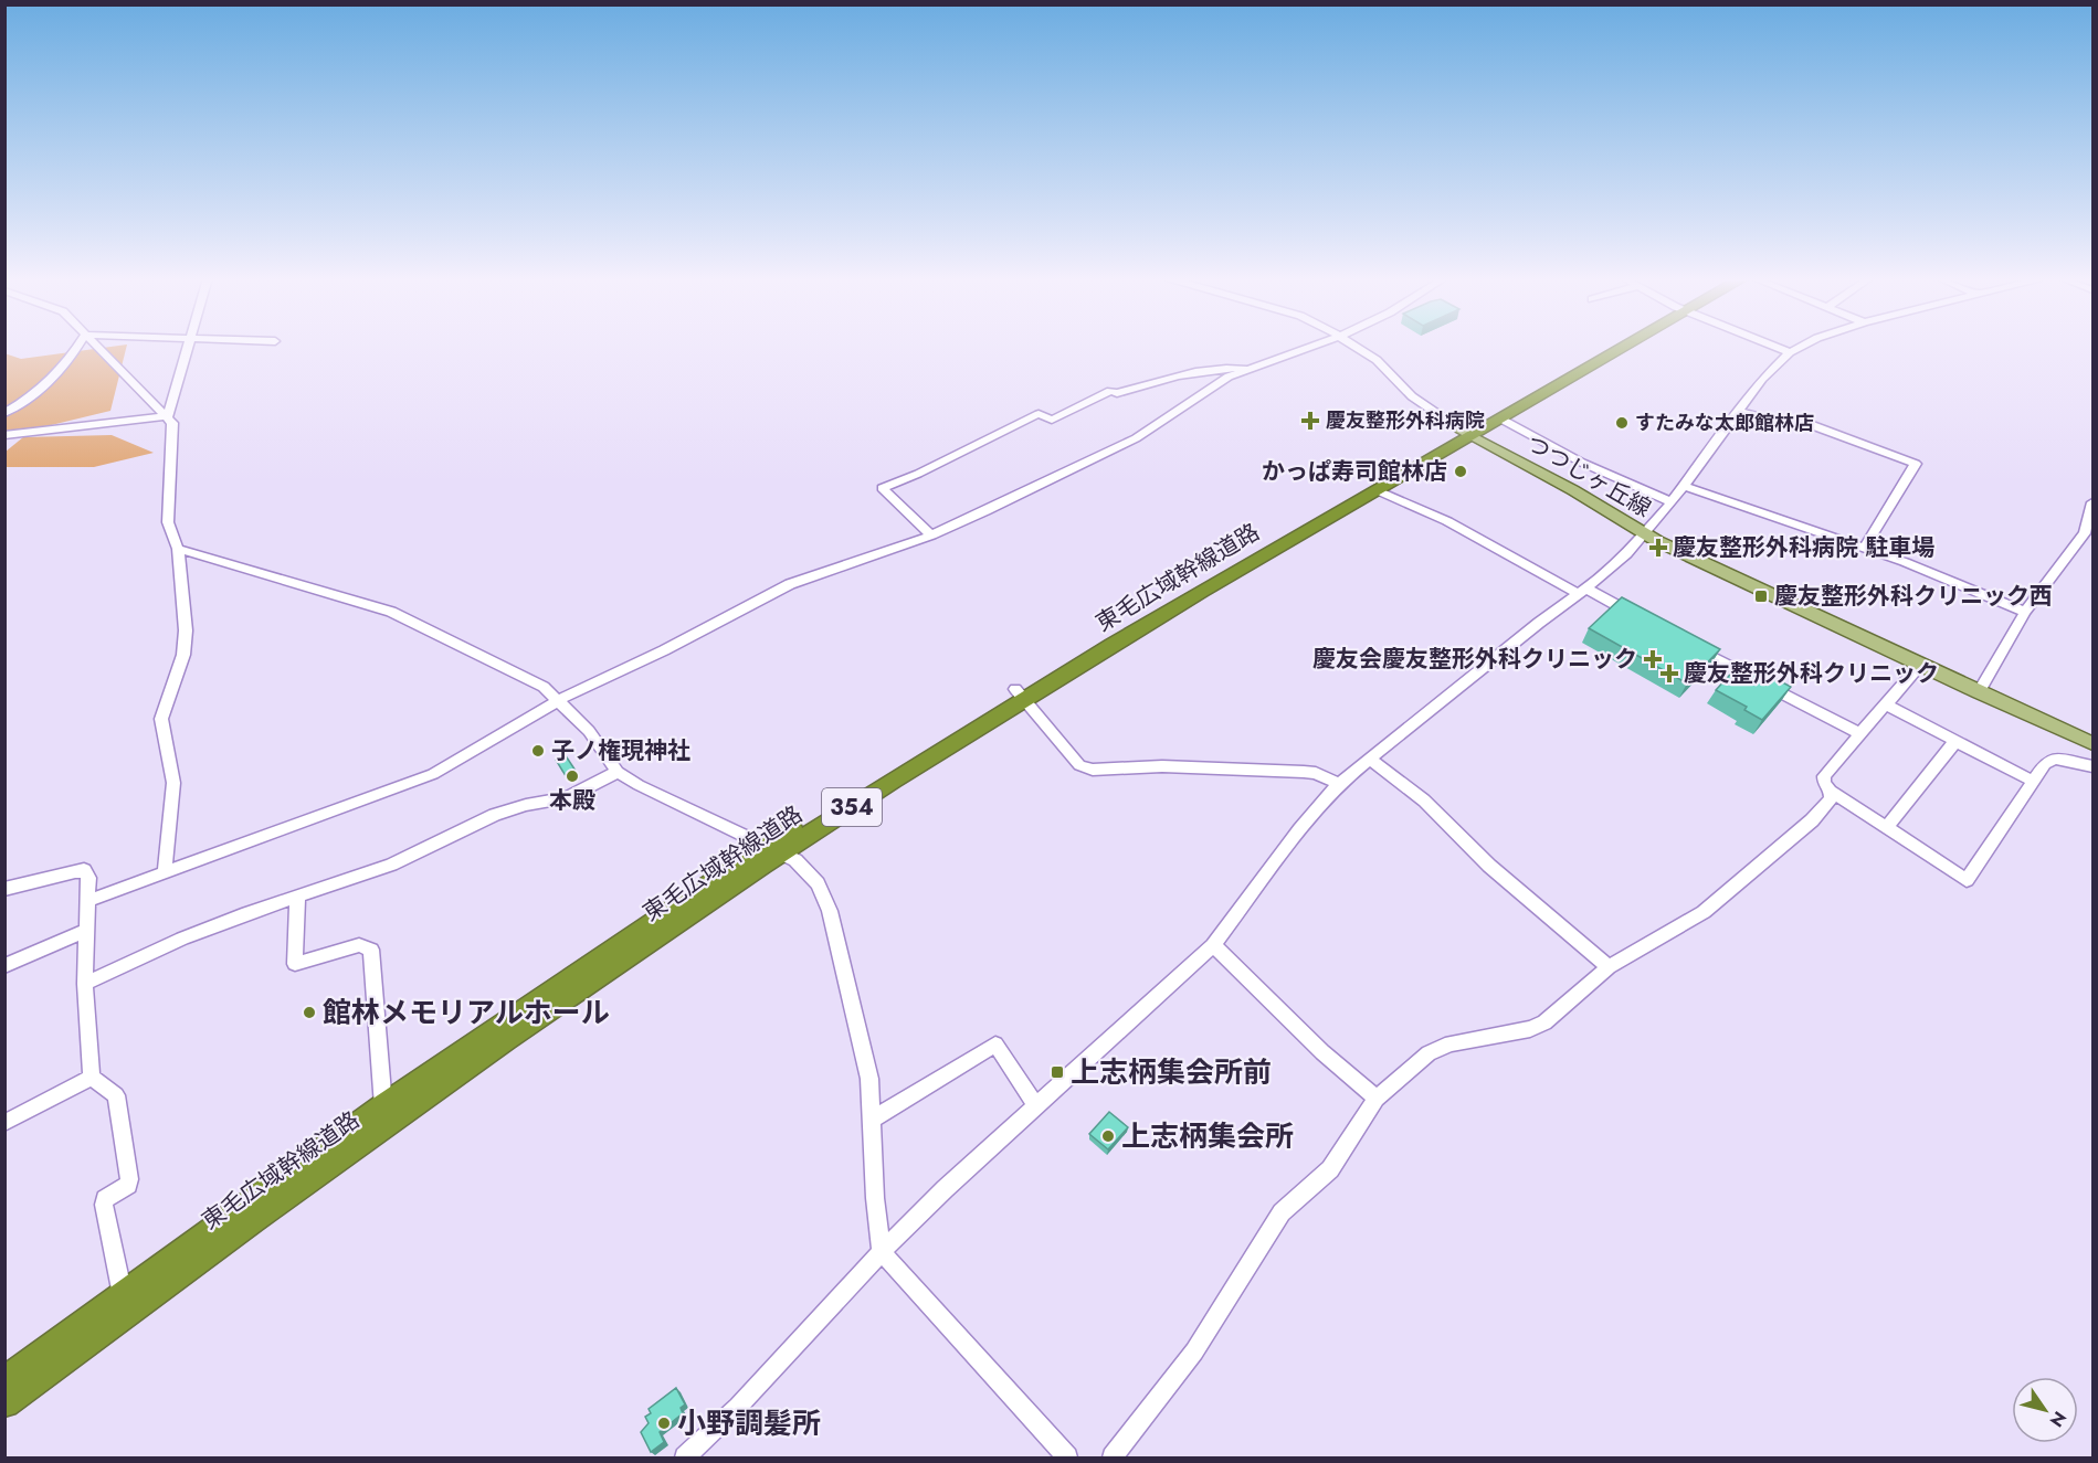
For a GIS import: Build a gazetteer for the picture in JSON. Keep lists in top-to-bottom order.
{
  "streets": {
    "highway": ["東毛広域幹線道路", "354"],
    "main road": ["つつじヶ丘線"]
  },
  "crossings": [
    ["つつじヶ丘線", "東毛広域幹線道路"]
  ],
  "places": {
    "health": [
      "慶友整形外科病院",
      "慶友整形外科病院 駐車場",
      "慶友会慶友整形外科クリニック",
      "慶友整形外科クリニック"
    ],
    "other": [
      "すたみな太郎館林店",
      "かっぱ寿司館林店",
      "子ノ権現神社",
      "本殿",
      "館林メモリアルホール",
      "上志柄集会所",
      "小野調髪所"
    ],
    "transit": ["慶友整形外科クリニック西", "上志柄集会所前"]
  },
  "north": "bottom right"
}
